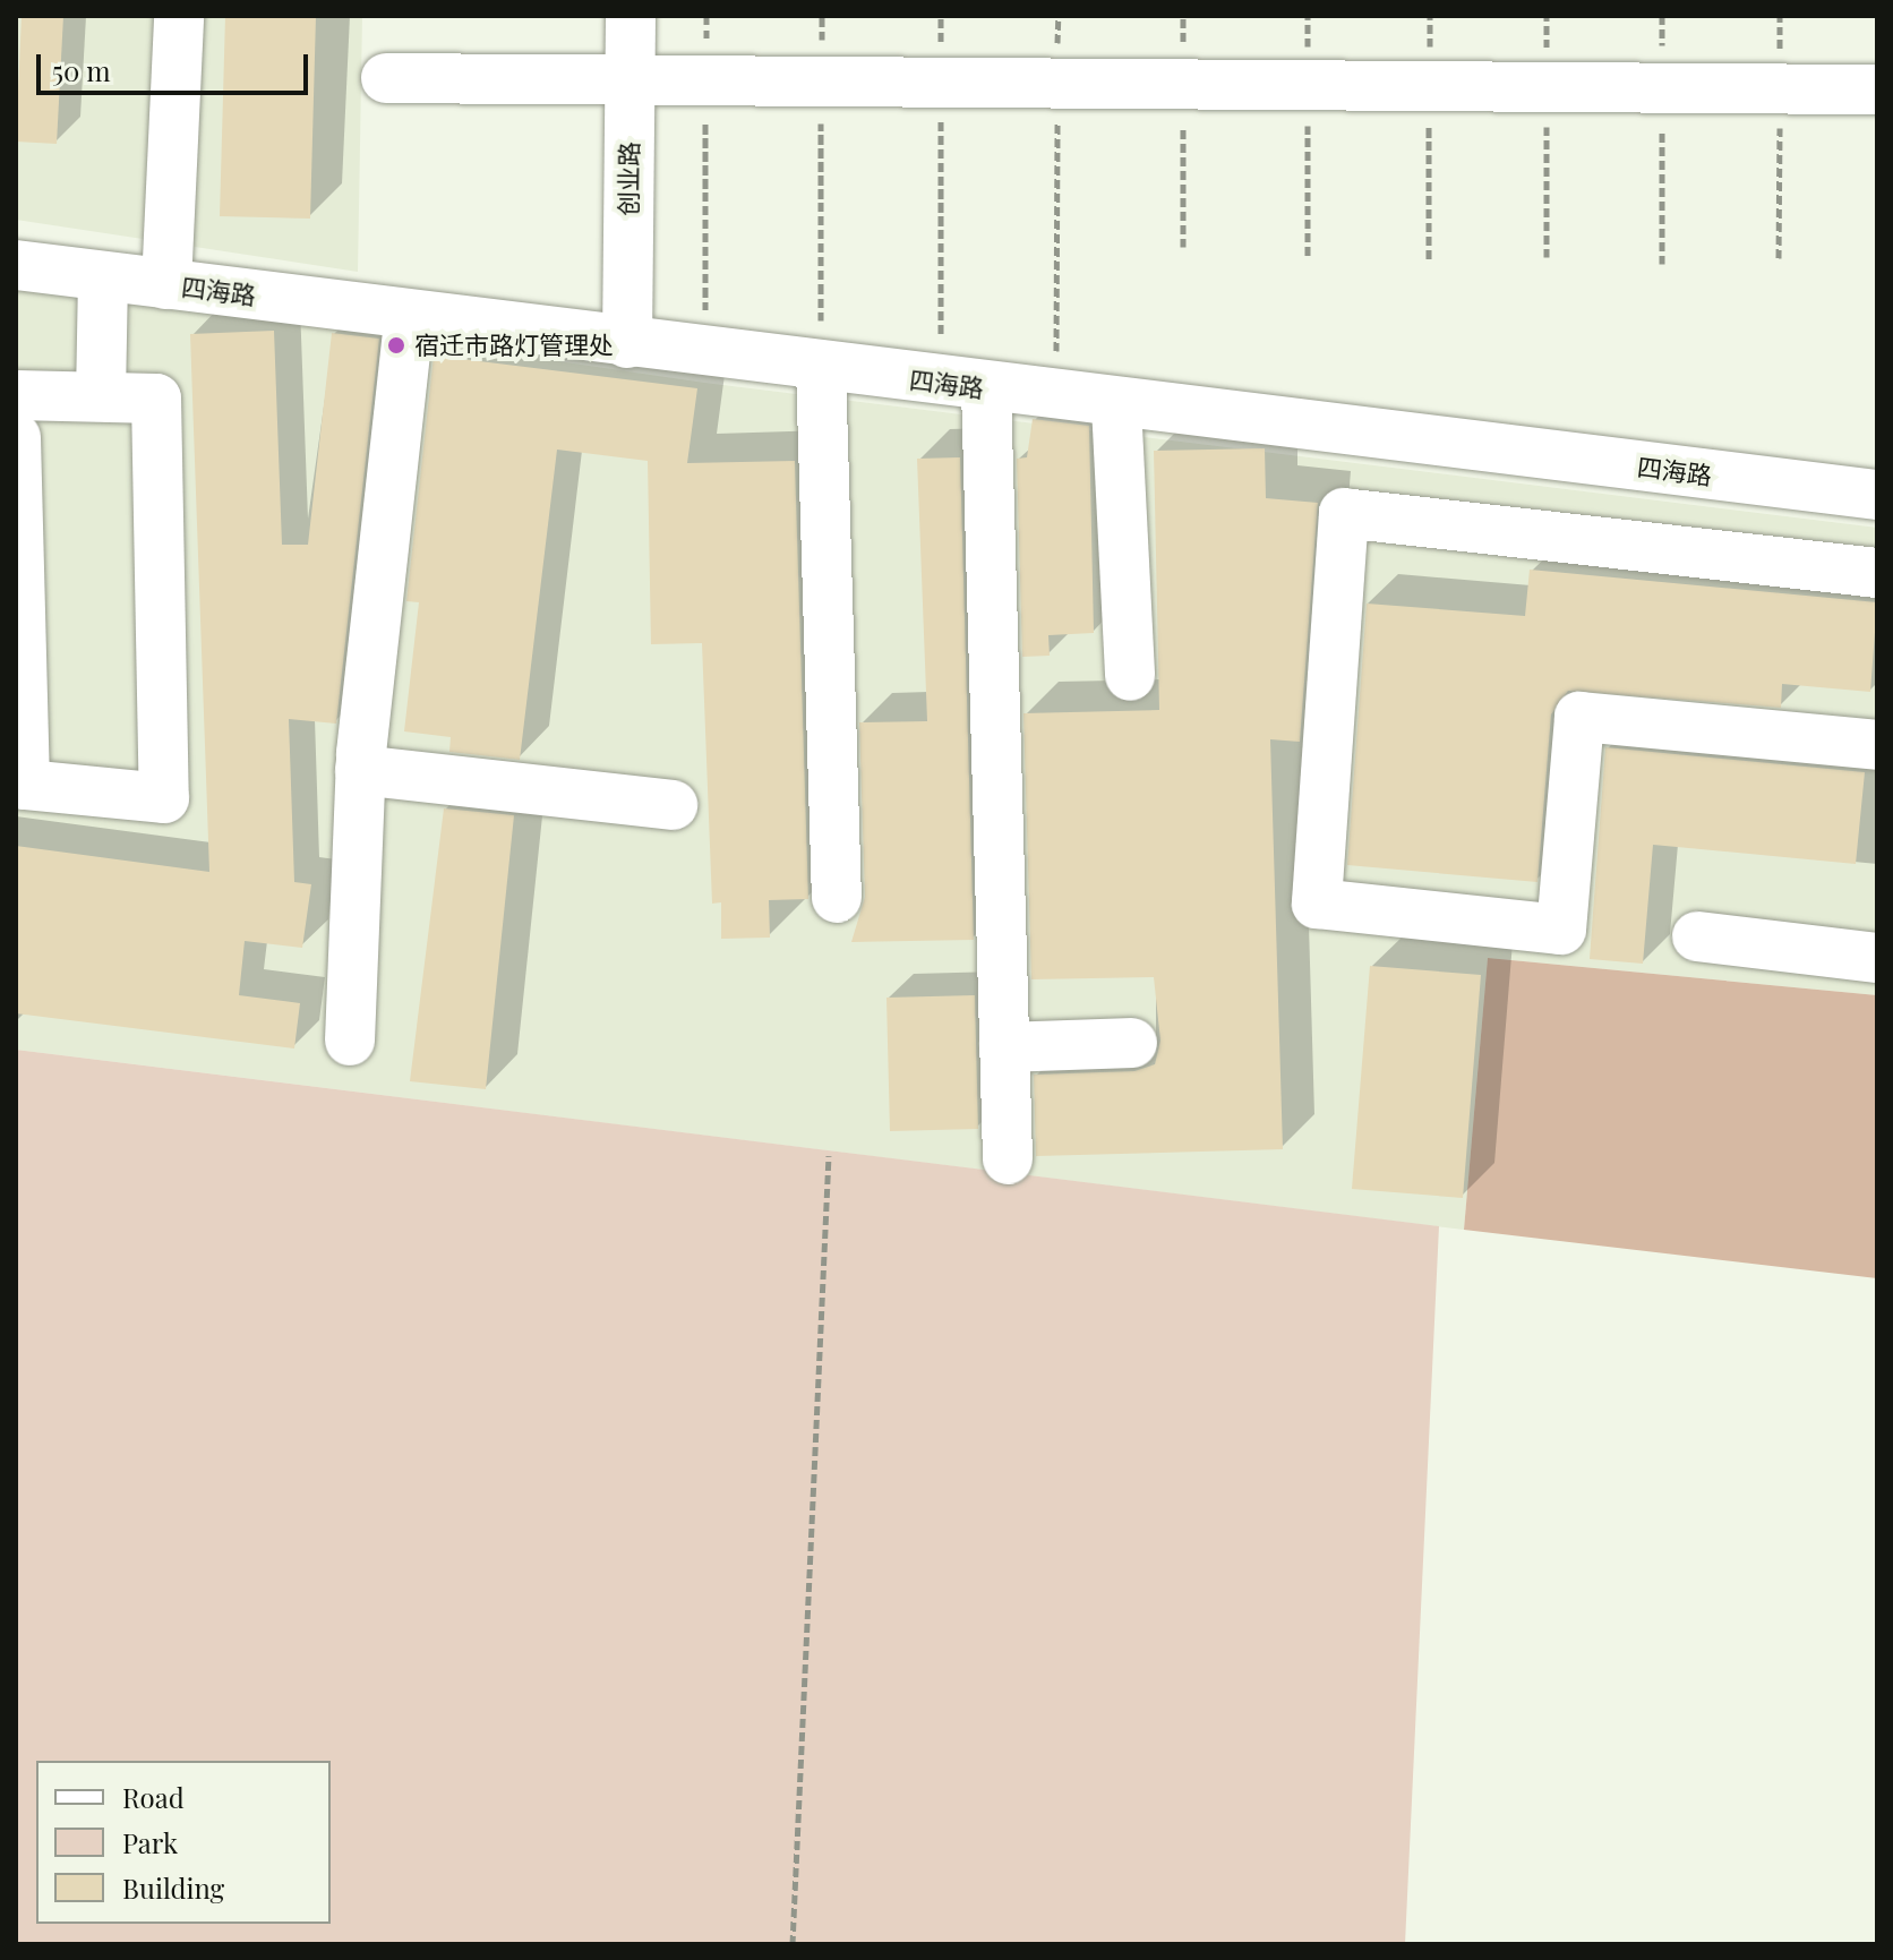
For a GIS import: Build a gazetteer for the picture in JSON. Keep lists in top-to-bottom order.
{
  "streets": {
    "street": ["创业路", "四海路"]
  },
  "crossings": [
    ["创业路", "四海路"]
  ],
  "places": ["宿迁市路灯管理处"],
  "legend": ["Road", "Park", "Building"],
  "scale_bar": "50 m"
}
